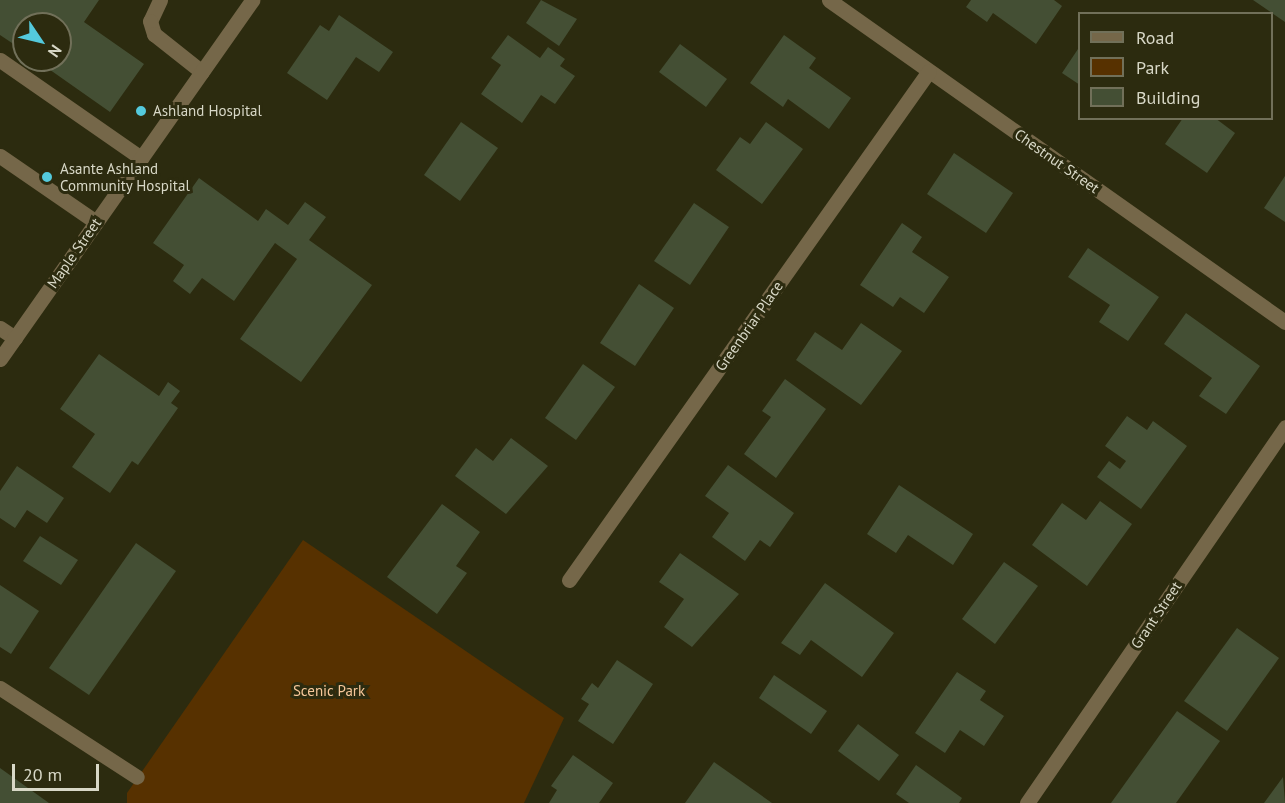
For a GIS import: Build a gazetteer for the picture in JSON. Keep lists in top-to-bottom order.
{
  "streets": {
    "street": [
      "Chestnut Street",
      "Maple Street",
      "Greenbriar Place",
      "Grant Street"
    ]
  },
  "crossings": [
    ["Chestnut Street", "Greenbriar Place"]
  ],
  "parks": ["Scenic Park"],
  "places": ["Ashland Hospital", "Asante Ashland Community Hospital"],
  "legend": ["Road", "Park", "Building"],
  "scale_bar": "20 m",
  "north": "bottom right"
}
